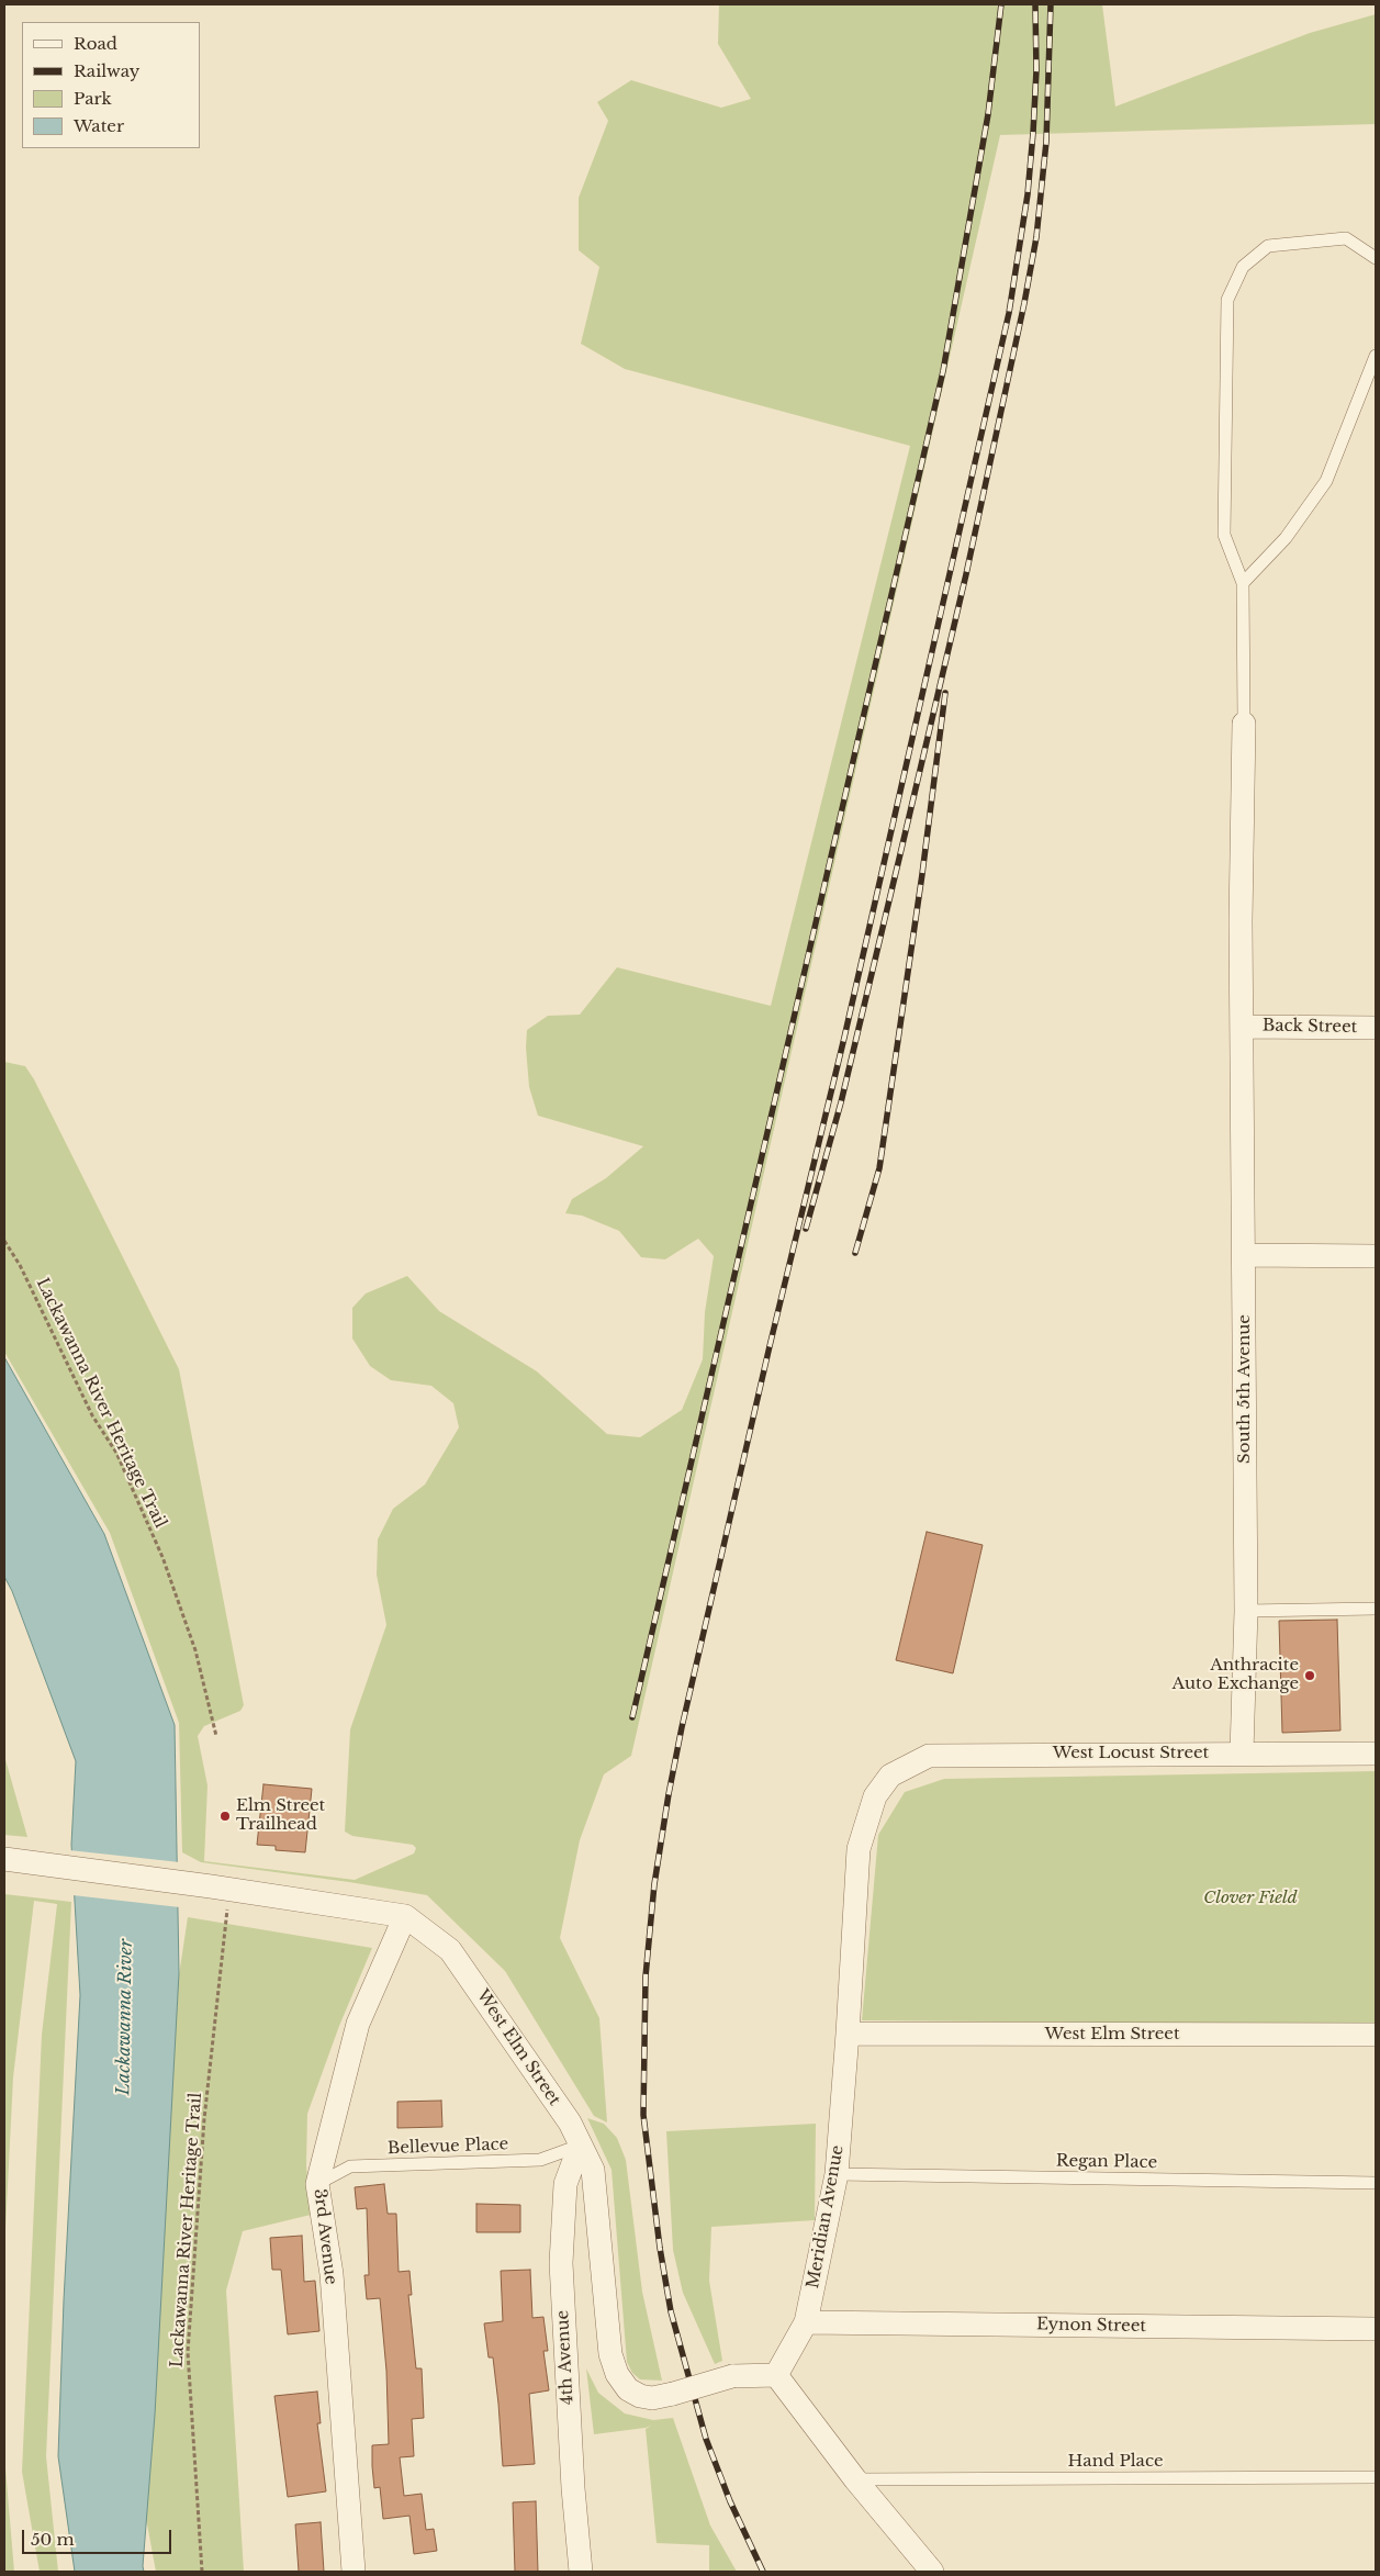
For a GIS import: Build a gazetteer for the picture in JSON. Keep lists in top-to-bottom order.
{
  "streets": {
    "street": [
      "Back Street",
      "South 5th Avenue",
      "West Locust Street",
      "West Elm Street",
      "Meridian Avenue",
      "3rd Avenue",
      "Eynon Street",
      "4th Avenue"
    ],
    "lane": ["Bellevue Place", "Regan Place", "Hand Place"],
    "path": ["Lackawanna River Heritage Trail"]
  },
  "crossings": [
    ["Back Street", "South 5th Avenue"],
    ["South 5th Avenue", "West Locust Street"],
    ["Lackawanna River Heritage Trail", "West Elm Street"],
    ["West Locust Street", "Meridian Avenue"],
    ["West Elm Street", "Bellevue Place"],
    ["West Elm Street", "Meridian Avenue"],
    ["West Elm Street", "3rd Avenue"],
    ["West Elm Street", "4th Avenue"],
    ["Bellevue Place", "3rd Avenue"],
    ["Bellevue Place", "4th Avenue"],
    ["Regan Place", "Meridian Avenue"],
    ["Meridian Avenue", "Eynon Street"]
  ],
  "water": ["Lackawanna River"],
  "parks": ["Clover Field"],
  "places": ["Anthracite Auto Exchange", "Elm Street Trailhead"],
  "legend": [
    "Road",
    "Railway",
    "Park",
    "Water"
  ],
  "scale_bar": "50 m"
}
